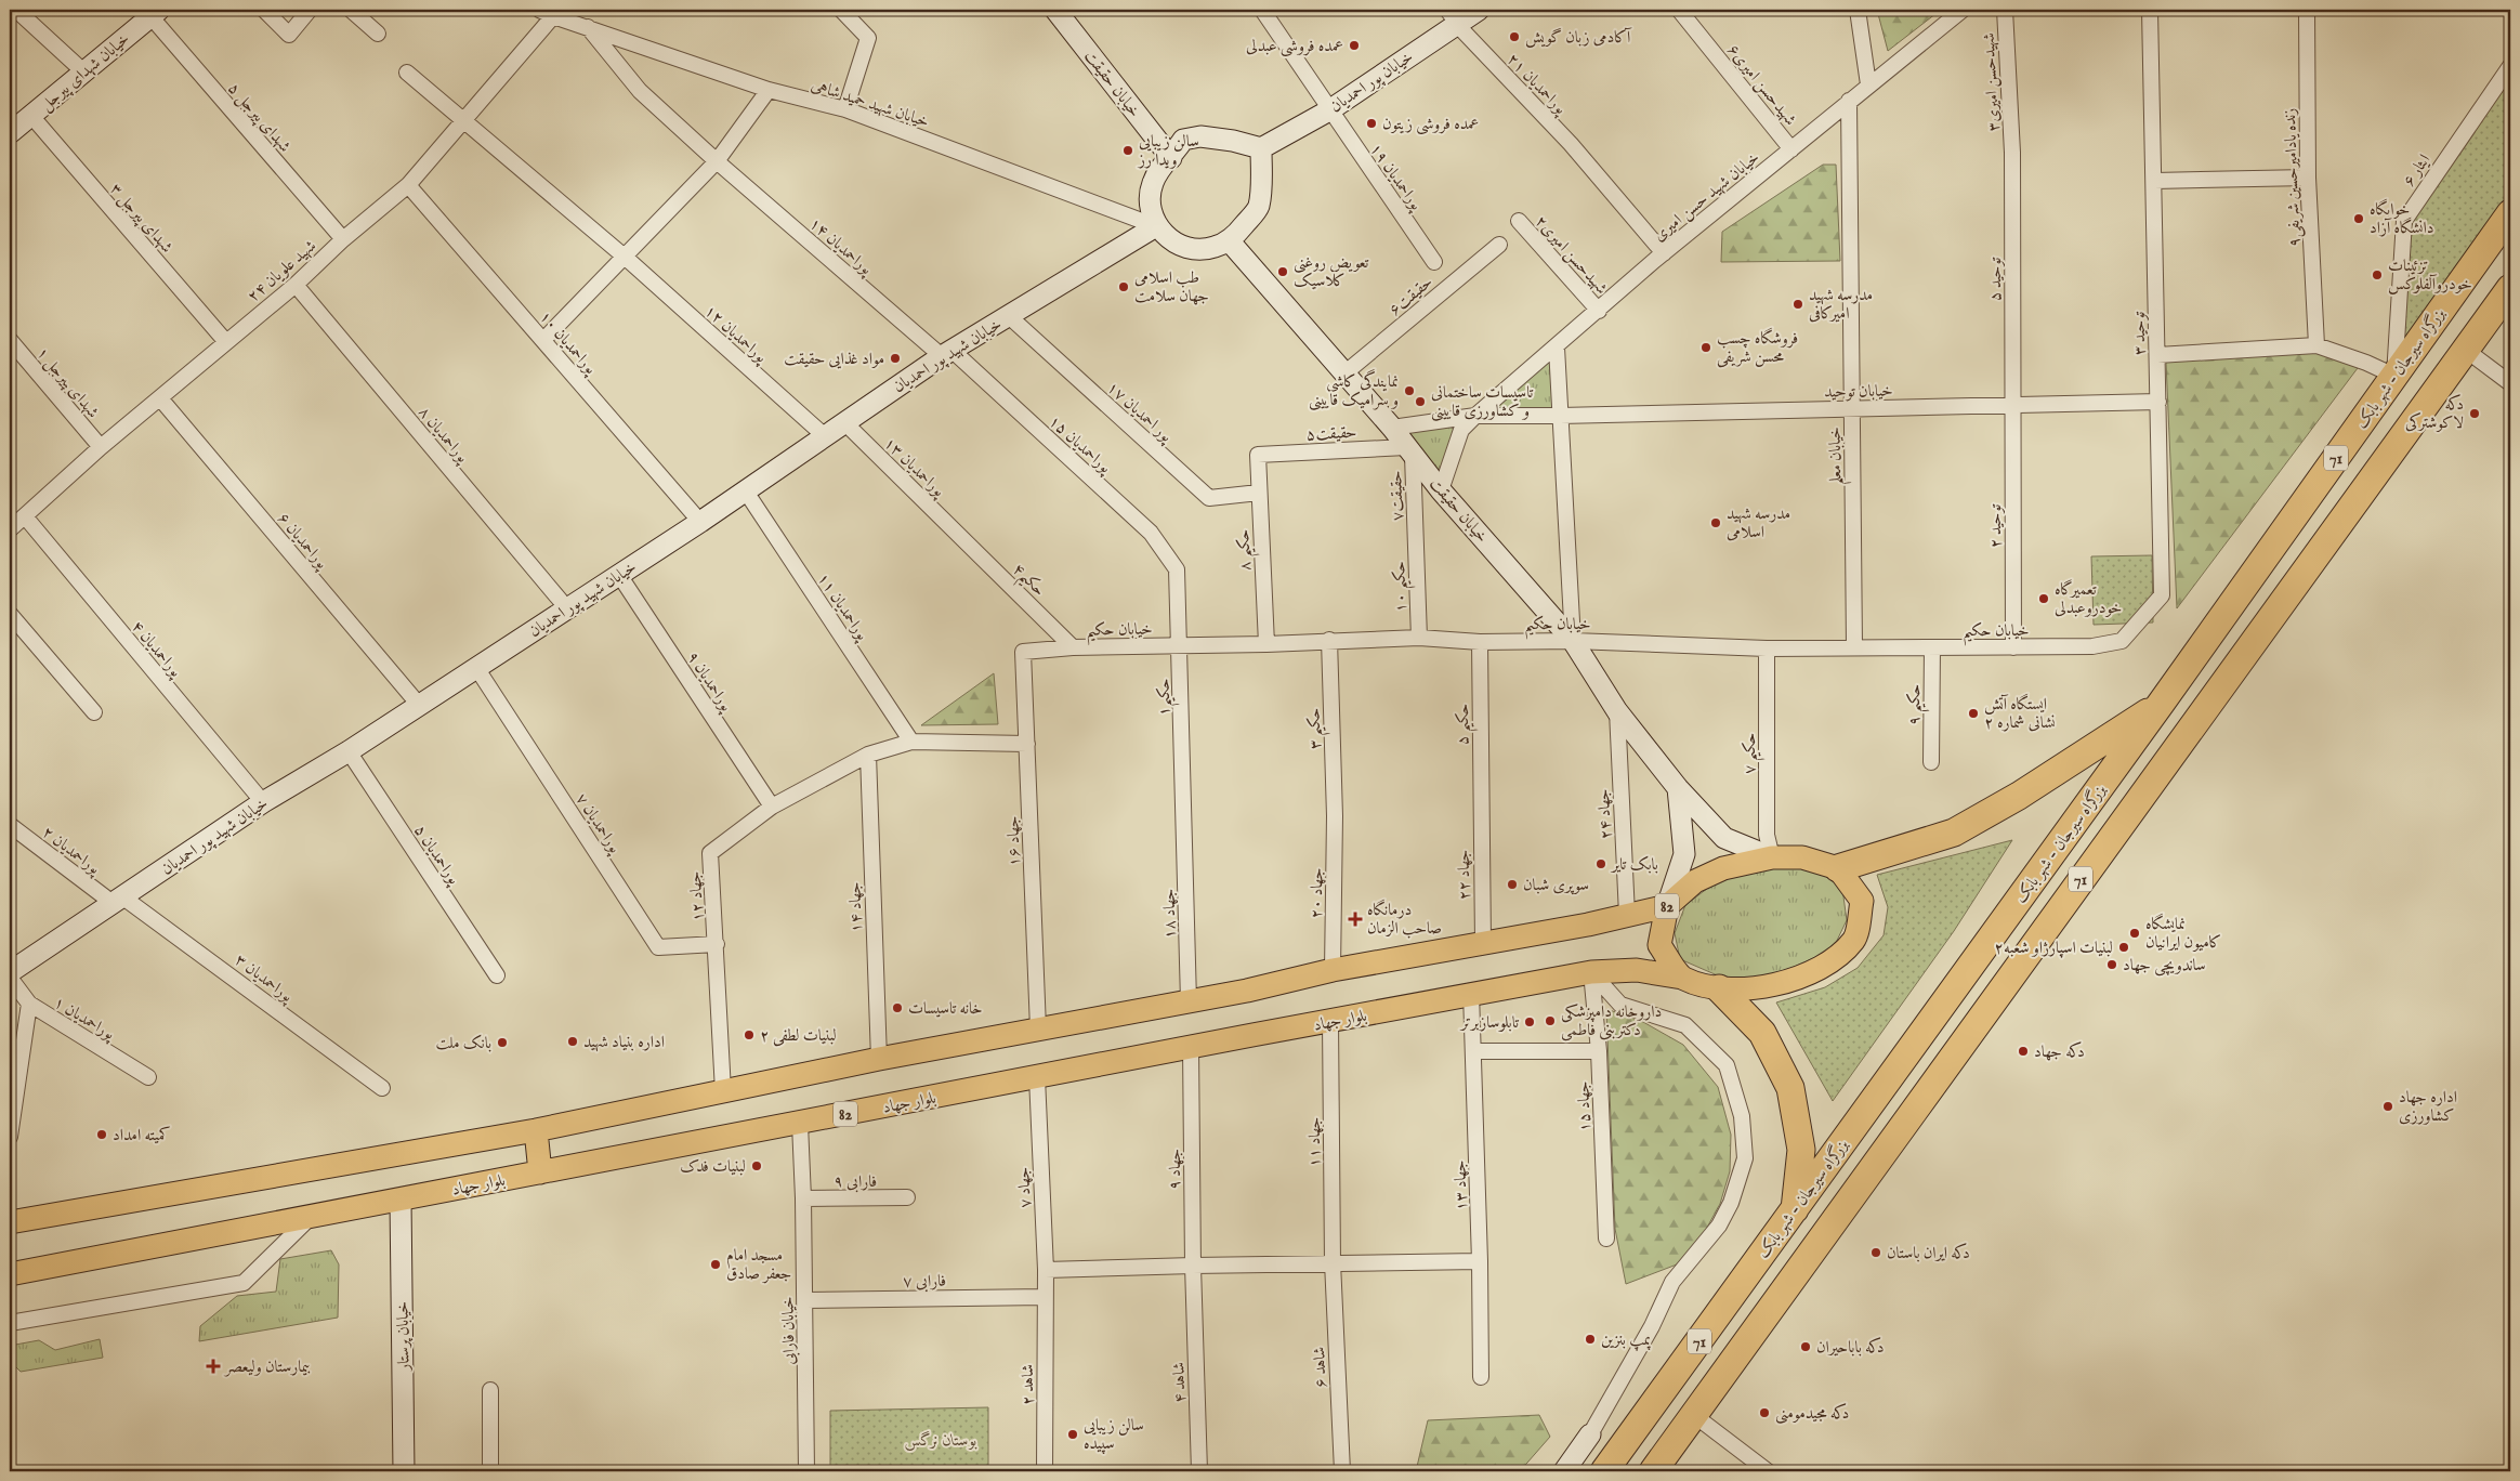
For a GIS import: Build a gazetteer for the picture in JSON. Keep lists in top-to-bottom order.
{
  "streets": {
    "highway": ["بزرگراه سیرجان - شهر بابک", "71", "82"],
    "main road": ["بلوار جهاد"],
    "street": [
      "خیابان شهدای پیرجل",
      "خیابان پور احمدیان",
      "شهیدحسن امیری۳",
      "خیابان حقیقت",
      "پوراحمدیان ۲۱",
      "شهیدحسن امیری۶",
      "خیابان شهید حمید شاهی",
      "شهدای پیرجل ۵",
      "ایثار ۶",
      "پوراحمدیان ۱۹",
      "زنده یادامیرحسین شریفی۹",
      "خیابان شهید حسن امیری",
      "شهدای پیرجل ۳",
      "پوراحمدیان ۱۴",
      "شهیدحسن امیری۲",
      "شهید علویان ۲۴",
      "توحید ۵",
      "حقیقت۶",
      "پوراحمدیان ۱۲",
      "توحید ۳",
      "پوراحمدیان ۱۰",
      "خیابان شهید پور احمدیان",
      "شهدای ‍‍‍‍‍‍پیرجل ۱",
      "خیابان توحید",
      "پور احمدیان ۱۷",
      "حقیقت۵",
      "پوراحمدیان ۸",
      "پوراحمدیان ۱۵",
      "خیابان معلم",
      "پوراحمدیان ۱۳",
      "حقیقت۷",
      "توحید ۲",
      "پوراحمدیان ۶",
      "حکیم ۸",
      "حکیم۴",
      "حکیم ۱۰",
      "پوراحمدیان ۱۱",
      "خیابان حکیم",
      "پوراحمدیان ۴",
      "پوراحمدیان ۹",
      "حکیم۱",
      "حکیم ۹",
      "حکیم ۵",
      "حکیم ۳",
      "حکیم ۷",
      "جهاد ۲۴",
      "پوراحمدیان ۷",
      "جهاد ۱۶",
      "پوراحمدیان ۲",
      "پوراحمدیان ۵",
      "جهاد ۲۲",
      "جهاد ۲۰",
      "جهاد ۱۲",
      "جهاد ۱۴",
      "جهاد ۱۸",
      "پوراحمدیان ۳",
      "پوراحمدیان ۱",
      "جهاد ۱۵",
      "جهاد ۱۱",
      "جهاد ۹",
      "فارابی ۹",
      "جهاد ۱۳",
      "جهاد ۷",
      "فارابی ۷",
      "خیابان فارابی",
      "خیابان پرستار",
      "شاهد ۶",
      "شاهد ۴",
      "شاهد ۲"
    ]
  },
  "crossings": [
    ["خیابان شهدای پیرجل", "شهدای پیرجل ۵"],
    ["خیابان شهدای پیرجل", "شهدای پیرجل ۳"],
    ["خیابان پور احمدیان", "خیابان حقیقت"],
    ["خیابان پور احمدیان", "پوراحمدیان ۲۱"],
    ["خیابان پور احمدیان", "خیابان شهید حمید شاهی"],
    ["خیابان پور احمدیان", "پوراحمدیان ۱۹"],
    ["خیابان پور احمدیان", "خیابان شهید پور احمدیان"],
    ["شهیدحسن امیری۳", "توحید ۵"],
    ["خیابان حقیقت", "خیابان شهید حمید شاهی"],
    ["خیابان حقیقت", "خیابان شهید حسن امیری"],
    ["خیابان حقیقت", "حقیقت۶"],
    ["خیابان حقیقت", "خیابان شهید پور احمدیان"],
    ["خیابان حقیقت", "خیابان توحید"],
    ["خیابان حقیقت", "حقیقت۵"],
    ["خیابان حقیقت", "حقیقت۷"],
    ["خیابان حقیقت", "خیابان حکیم"],
    ["خیابان حقیقت", "حکیم ۷"],
    ["خیابان حقیقت", "جهاد ۲۴"],
    ["خیابان حقیقت", "82"],
    ["خیابان حقیقت", "بلوار جهاد"],
    ["پوراحمدیان ۲۱", "خیابان شهید حسن امیری"],
    ["شهیدحسن امیری۶", "خیابان شهید حسن امیری"],
    ["خیابان شهید حمید شاهی", "پوراحمدیان ۱۴"],
    ["خیابان شهید حمید شاهی", "شهید علویان ۲۴"],
    ["خیابان شهید حمید شاهی", "خیابان شهید پور احمدیان"],
    ["شهدای پیرجل ۵", "شهید علویان ۲۴"],
    ["ایثار ۶", "بزرگراه سیرجان - شهر بابک"],
    ["خیابان شهید حسن امیری", "شهیدحسن امیری۲"],
    ["خیابان شهید حسن امیری", "خیابان توحید"],
    ["خیابان شهید حسن امیری", "خیابان معلم"],
    ["شهدای پیرجل ۳", "شهید علویان ۲۴"],
    ["پوراحمدیان ۱۴", "خیابان شهید پور احمدیان"],
    ["پوراحمدیان ۱۴", "پوراحمدیان ۱۵"],
    ["شهید علویان ۲۴", "پوراحمدیان ۱۲"],
    ["شهید علویان ۲۴", "پوراحمدیان ۱۰"],
    ["شهید علویان ۲۴", "شهدای ‍‍‍‍‍‍پیرجل ۱"],
    ["شهید علویان ۲۴", "پوراحمدیان ۸"],
    ["شهید علویان ۲۴", "پوراحمدیان ۶"],
    ["شهید علویان ۲۴", "پوراحمدیان ۴"],
    ["توحید ۵", "خیابان توحید"],
    ["توحید ۵", "توحید ۲"],
    ["پوراحمدیان ۱۲", "خیابان شهید پور احمدیان"],
    ["توحید ۳", "خیابان توحید"],
    ["توحید ۳", "خیابان حکیم"],
    ["پوراحمدیان ۱۰", "خیابان شهید پور احمدیان"],
    ["خیابان شهید پور احمدیان", "پور احمدیان ۱۷"],
    ["خیابان شهید پور احمدیان", "پوراحمدیان ۸"],
    ["خیابان شهید پور احمدیان", "پوراحمدیان ۱۵"],
    ["خیابان شهید پور احمدیان", "پوراحمدیان ۱۳"],
    ["خیابان شهید پور احمدیان", "پوراحمدیان ۶"],
    ["خیابان شهید پور احمدیان", "پوراحمدیان ۱۱"],
    ["خیابان شهید پور احمدیان", "پوراحمدیان ۴"],
    ["خیابان شهید پور احمدیان", "پوراحمدیان ۹"],
    ["خیابان شهید پور احمدیان", "پوراحمدیان ۷"],
    ["خیابان شهید پور احمدیان", "پوراحمدیان ۲"],
    ["خیابان شهید پور احمدیان", "پوراحمدیان ۵"],
    ["خیابان شهید پور احمدیان", "پوراحمدیان ۳"],
    ["بزرگراه سیرجان - شهر بابک", "82"],
    ["خیابان توحید", "خیابان معلم"],
    ["خیابان توحید", "توحید ۲"],
    ["پور احمدیان ۱۷", "حکیم ۸"],
    ["حقیقت۵", "حقیقت۷"],
    ["حقیقت۵", "حکیم ۸"],
    ["پوراحمدیان ۱۵", "حکیم۱"],
    ["خیابان معلم", "خیابان حکیم"],
    ["پوراحمدیان ۱۳", "حکیم۴"],
    ["حقیقت۷", "حکیم ۱۰"],
    ["توحید ۲", "خیابان حکیم"],
    ["حکیم ۸", "خیابان حکیم"],
    ["حکیم۴", "خیابان حکیم"],
    ["حکیم ۱۰", "خیابان حکیم"],
    ["پوراحمدیان ۱۱", "جهاد ۱۲"],
    ["خیابان حکیم", "حکیم۱"],
    ["خیابان حکیم", "حکیم ۹"],
    ["خیابان حکیم", "حکیم ۵"],
    ["خیابان حکیم", "حکیم ۳"],
    ["خیابان حکیم", "حکیم ۷"],
    ["خیابان حکیم", "جهاد ۱۶"],
    ["پوراحمدیان ۹", "جهاد ۱۲"],
    ["حکیم۱", "جهاد ۱۸"],
    ["حکیم ۵", "جهاد ۲۲"],
    ["حکیم ۳", "جهاد ۲۰"],
    ["حکیم ۷", "82"],
    ["حکیم ۷", "بلوار جهاد"],
    ["جهاد ۲۴", "82"],
    ["پوراحمدیان ۷", "جهاد ۱۲"],
    ["جهاد ۱۶", "جهاد ۱۲"],
    ["جهاد ۱۶", "82"],
    ["پوراحمدیان ۲", "پوراحمدیان ۳"],
    ["جهاد ۲۲", "82"],
    ["جهاد ۲۰", "82"],
    ["جهاد ۱۲", "82"],
    ["جهاد ۱۲", "جهاد ۱۴"],
    ["82", "جهاد ۱۴"],
    ["82", "جهاد ۱۸"],
    ["82", "بلوار جهاد"],
    ["بلوار جهاد", "جهاد ۱۵"],
    ["بلوار جهاد", "جهاد ۱۱"],
    ["بلوار جهاد", "جهاد ۹"],
    ["بلوار جهاد", "جهاد ۱۳"],
    ["بلوار جهاد", "جهاد ۷"],
    ["بلوار جهاد", "خیابان فارابی"],
    ["بلوار جهاد", "خیابان پرستار"],
    ["جهاد ۱۱", "شاهد ۶"],
    ["جهاد ۹", "شاهد ۴"],
    ["فارابی ۹", "خیابان فارابی"],
    ["جهاد ۷", "فارابی ۷"],
    ["جهاد ۷", "شاهد ۲"],
    ["فارابی ۷", "خیابان فارابی"],
    ["فارابی ۷", "شاهد ۲"]
  ],
  "parks": ["بوستان نرگس"],
  "places": {
    "other": [
      "آکادمی زبان گویش",
      "عمده فروشی عبدلی",
      "عمده فروشی زیتون",
      "سالن زیبایی ویدا رز",
      "خوابگاه دانشگاه آزاد",
      "تعویض روغنی کلاسیک",
      "تزئینات خودروآلفلوکس",
      "طب اسلامی جهان سلامت",
      "مدرسه شهید امیرکافی",
      "فروشگاه چسب محسن شریفی",
      "مواد غذایی حقیقت",
      "نمایندگی کاشی و سرامیک قایینی",
      "تاسیسات ساختمانی و کشاورزی قایینی",
      "دکه لاکوشترکی",
      "مدرسه شهید اسلامی",
      "تعمیرگاه خودروعبدلی",
      "ایستگاه آتش نشانی شماره ۲",
      "بابک تایر",
      "سوپری شبان",
      "نمایشگاه کامیون ایرانیان",
      "لبنیات اسپارژاو شعبه۲",
      "ساندویچی جهاد",
      "خانه تاسیسات",
      "داروخانه دامپزشکی دکتربنی فاطمی",
      "تابلوسازبرتر",
      "لبنیات لطفی ۲",
      "اداره بنیاد شهید",
      "بانک ملت",
      "دکه جهاد",
      "اداره جهاد کشاورزی",
      "کمیته امداد",
      "لبنیات فدک",
      "دکه ایران باستان",
      "مسجد امام جعفر صادق",
      "پمپ بنزین",
      "دکه باباحیران",
      "دکه مجیدمومنی",
      "سالن زیبایی سپیده"
    ],
    "health": ["درمانگاه صاحب الزمان", "بیمارستان ولیعصر"]
  }
}
